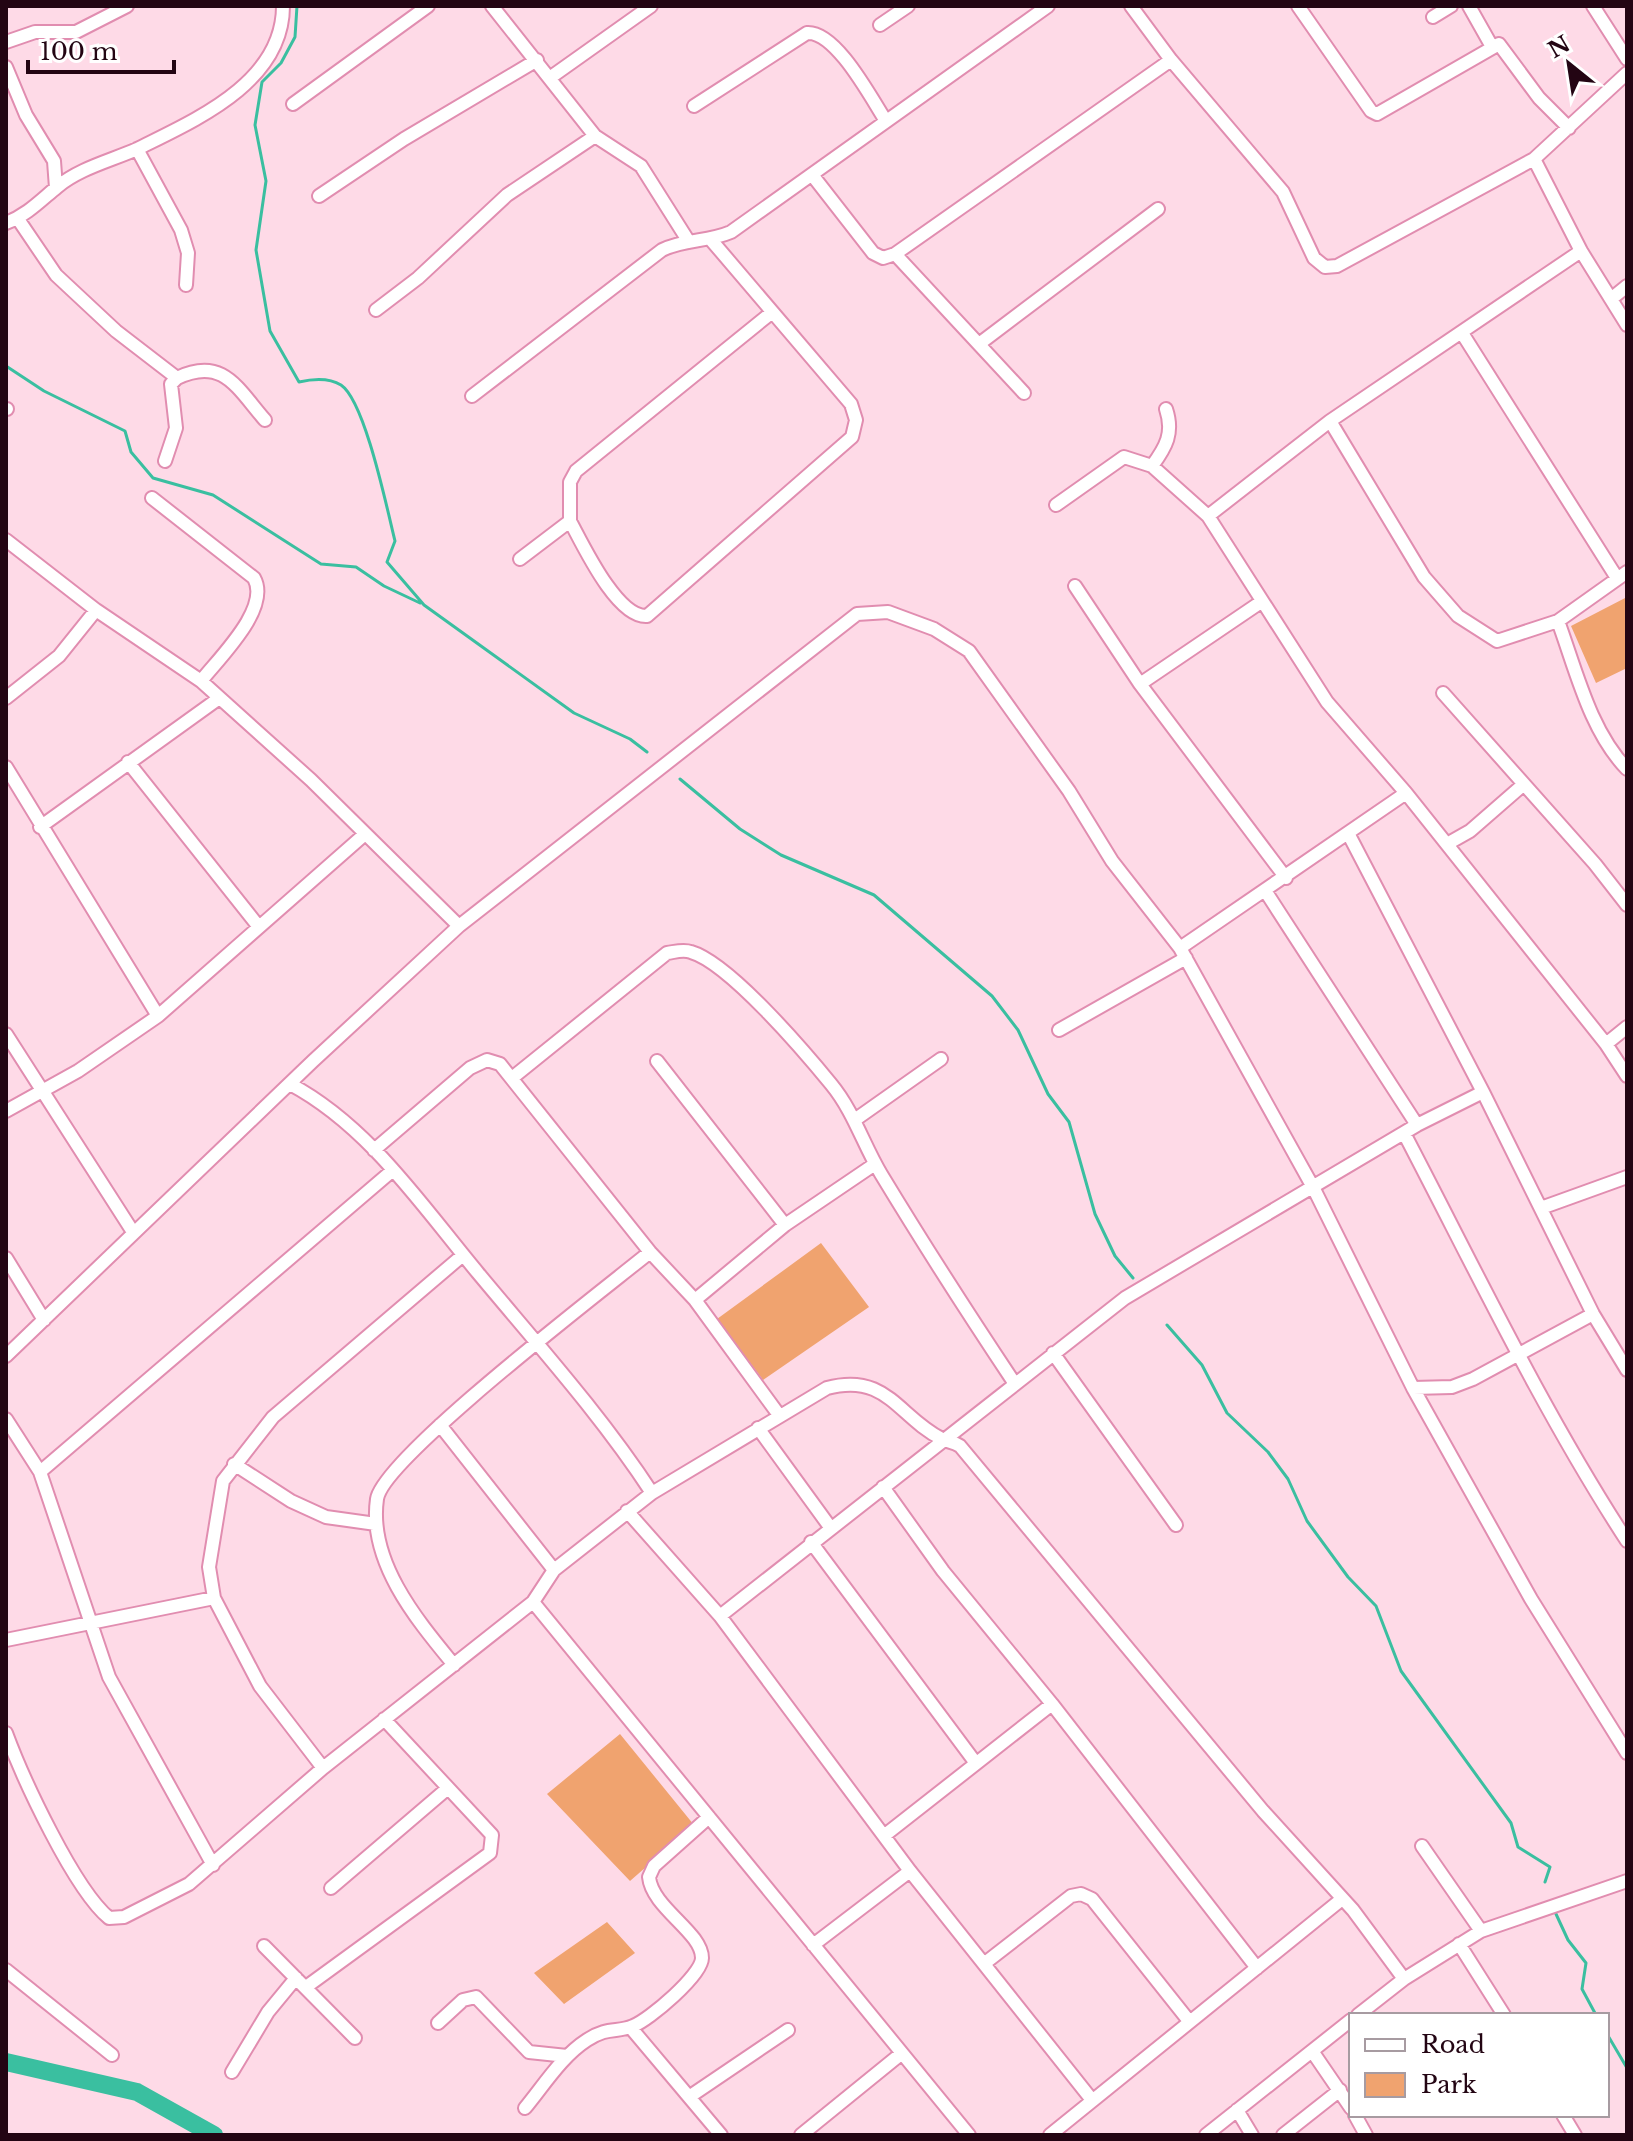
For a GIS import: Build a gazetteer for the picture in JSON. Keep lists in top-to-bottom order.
{
  "legend": ["Road", "Park"],
  "scale_bar": "100 m",
  "north": "top left"
}
